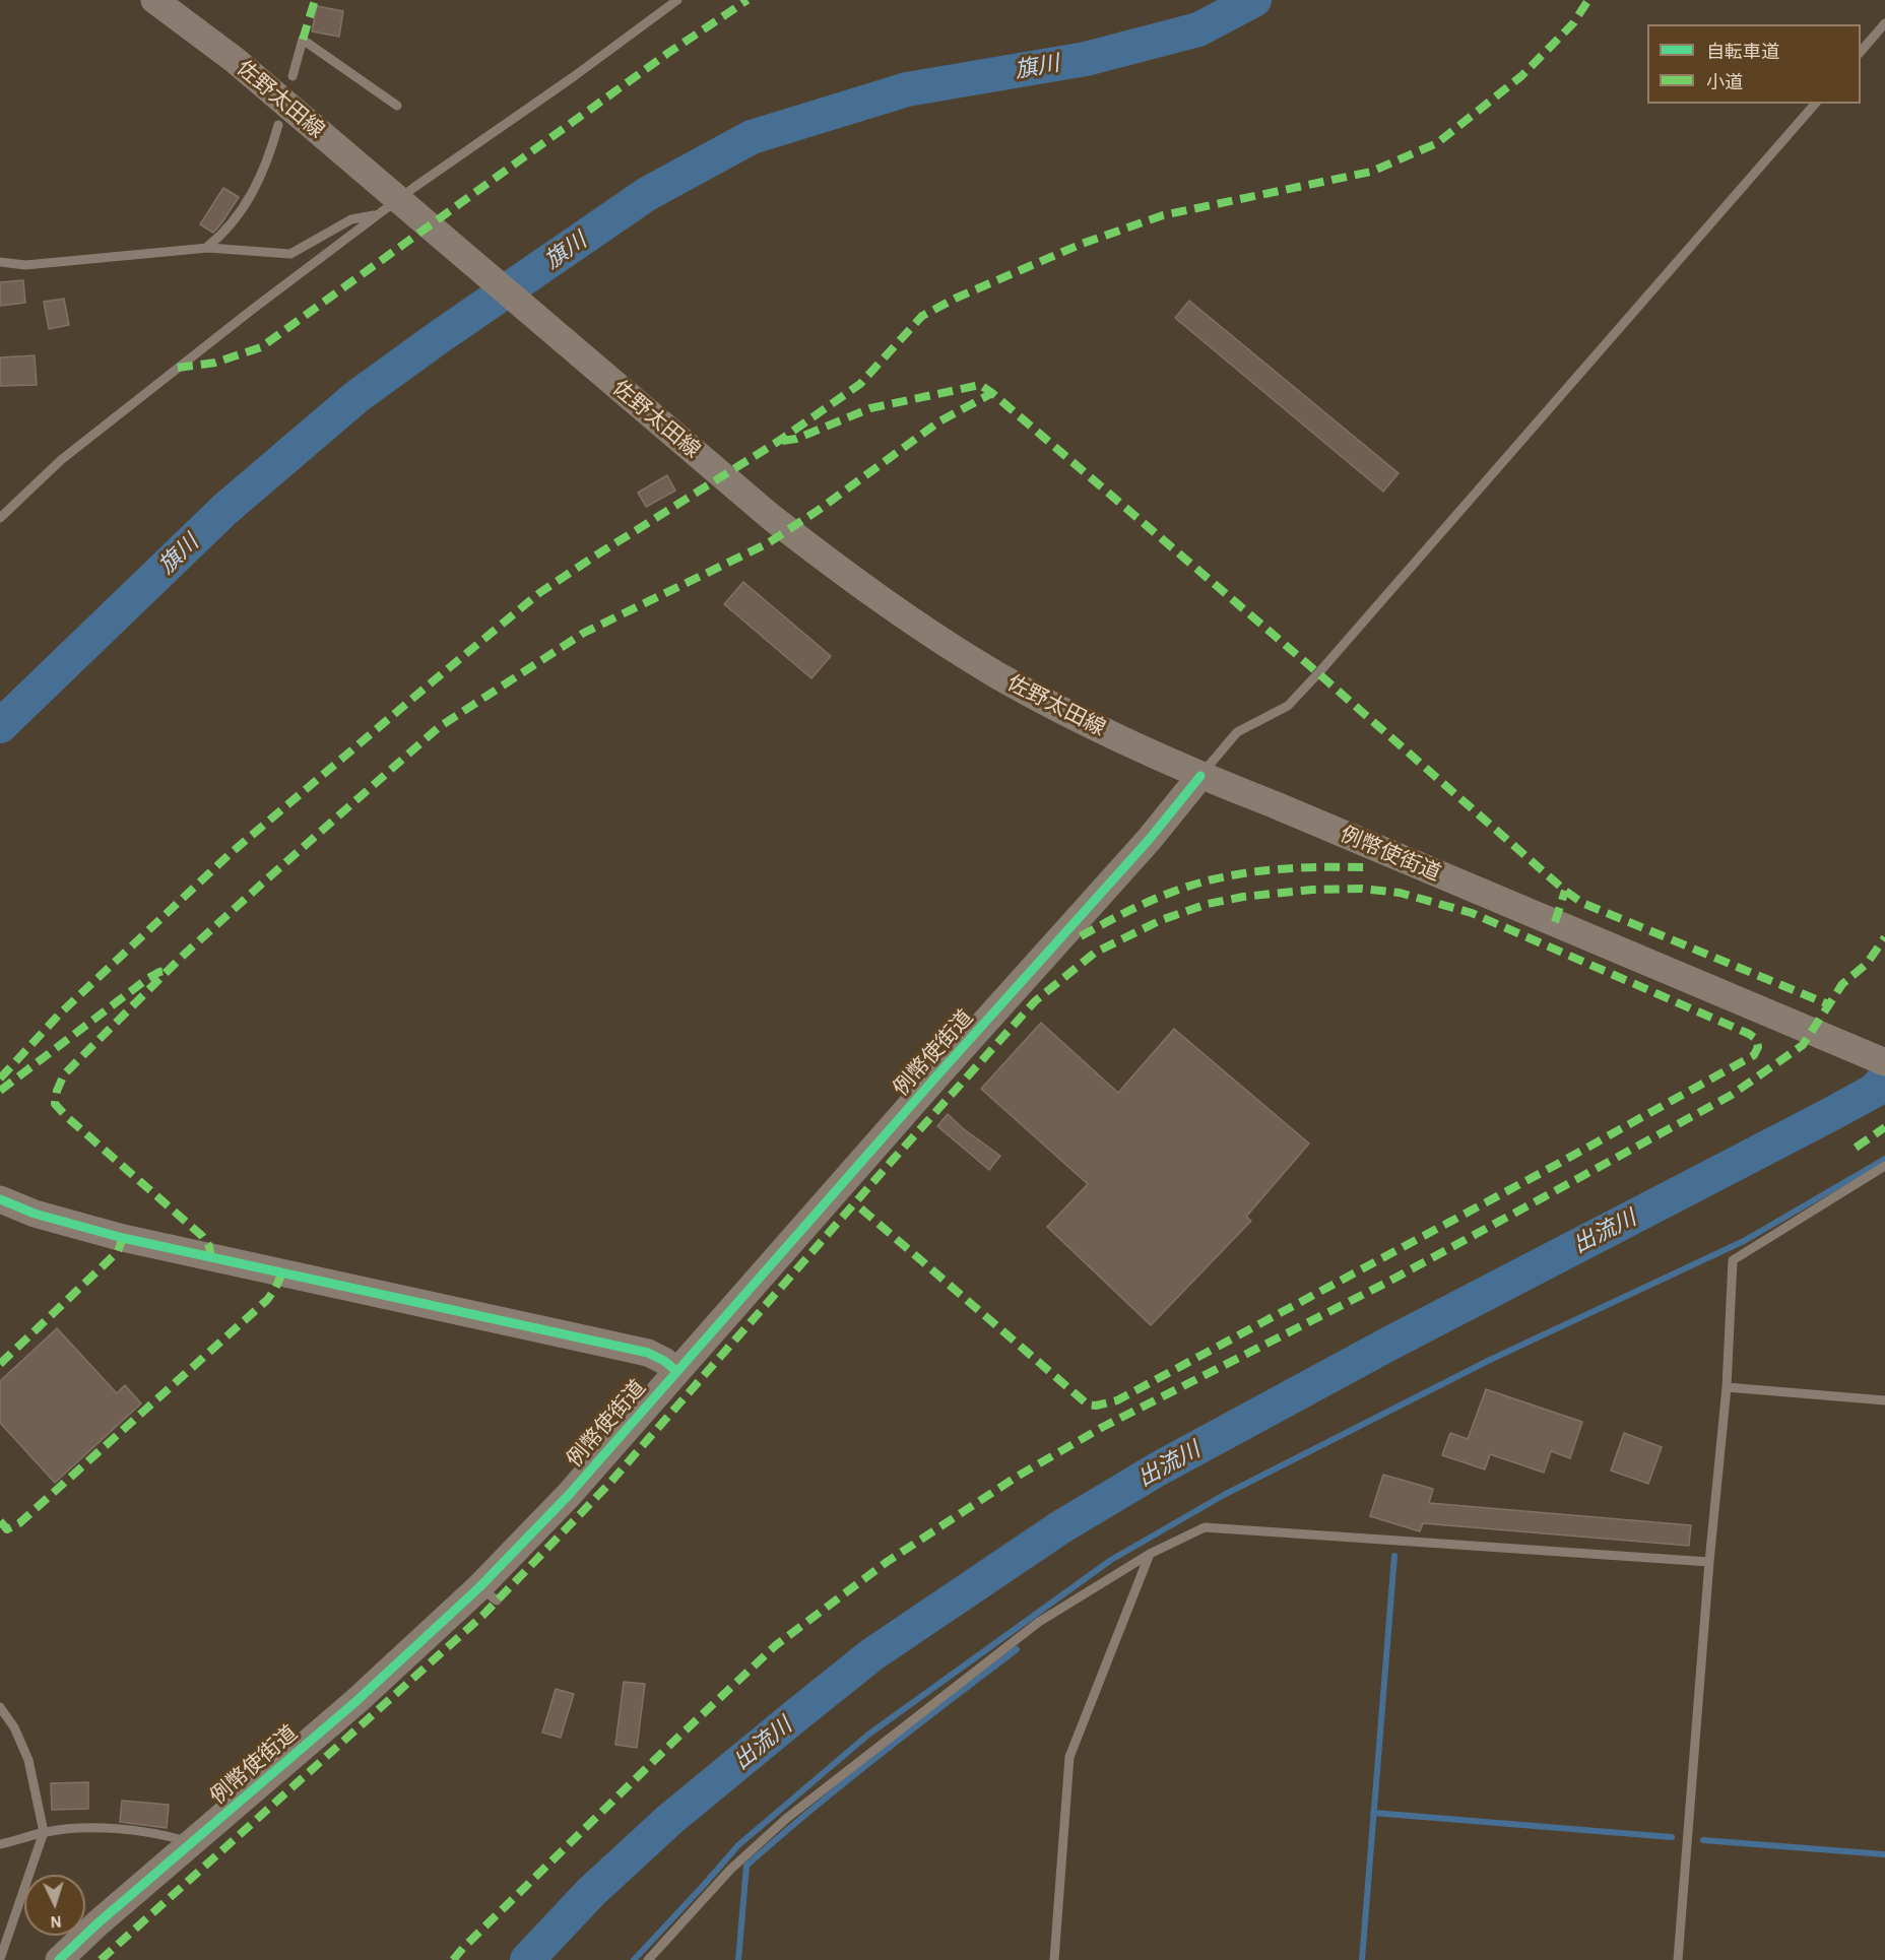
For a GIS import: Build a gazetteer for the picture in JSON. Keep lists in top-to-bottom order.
{
  "streets": {
    "street": ["佐野太田線", "例幣使街道"]
  },
  "crossings": [
    ["佐野太田線", "例幣使街道"]
  ],
  "water": ["旗川", "出流川"],
  "legend": ["自転車道", "小道"],
  "north": "bottom"
}
